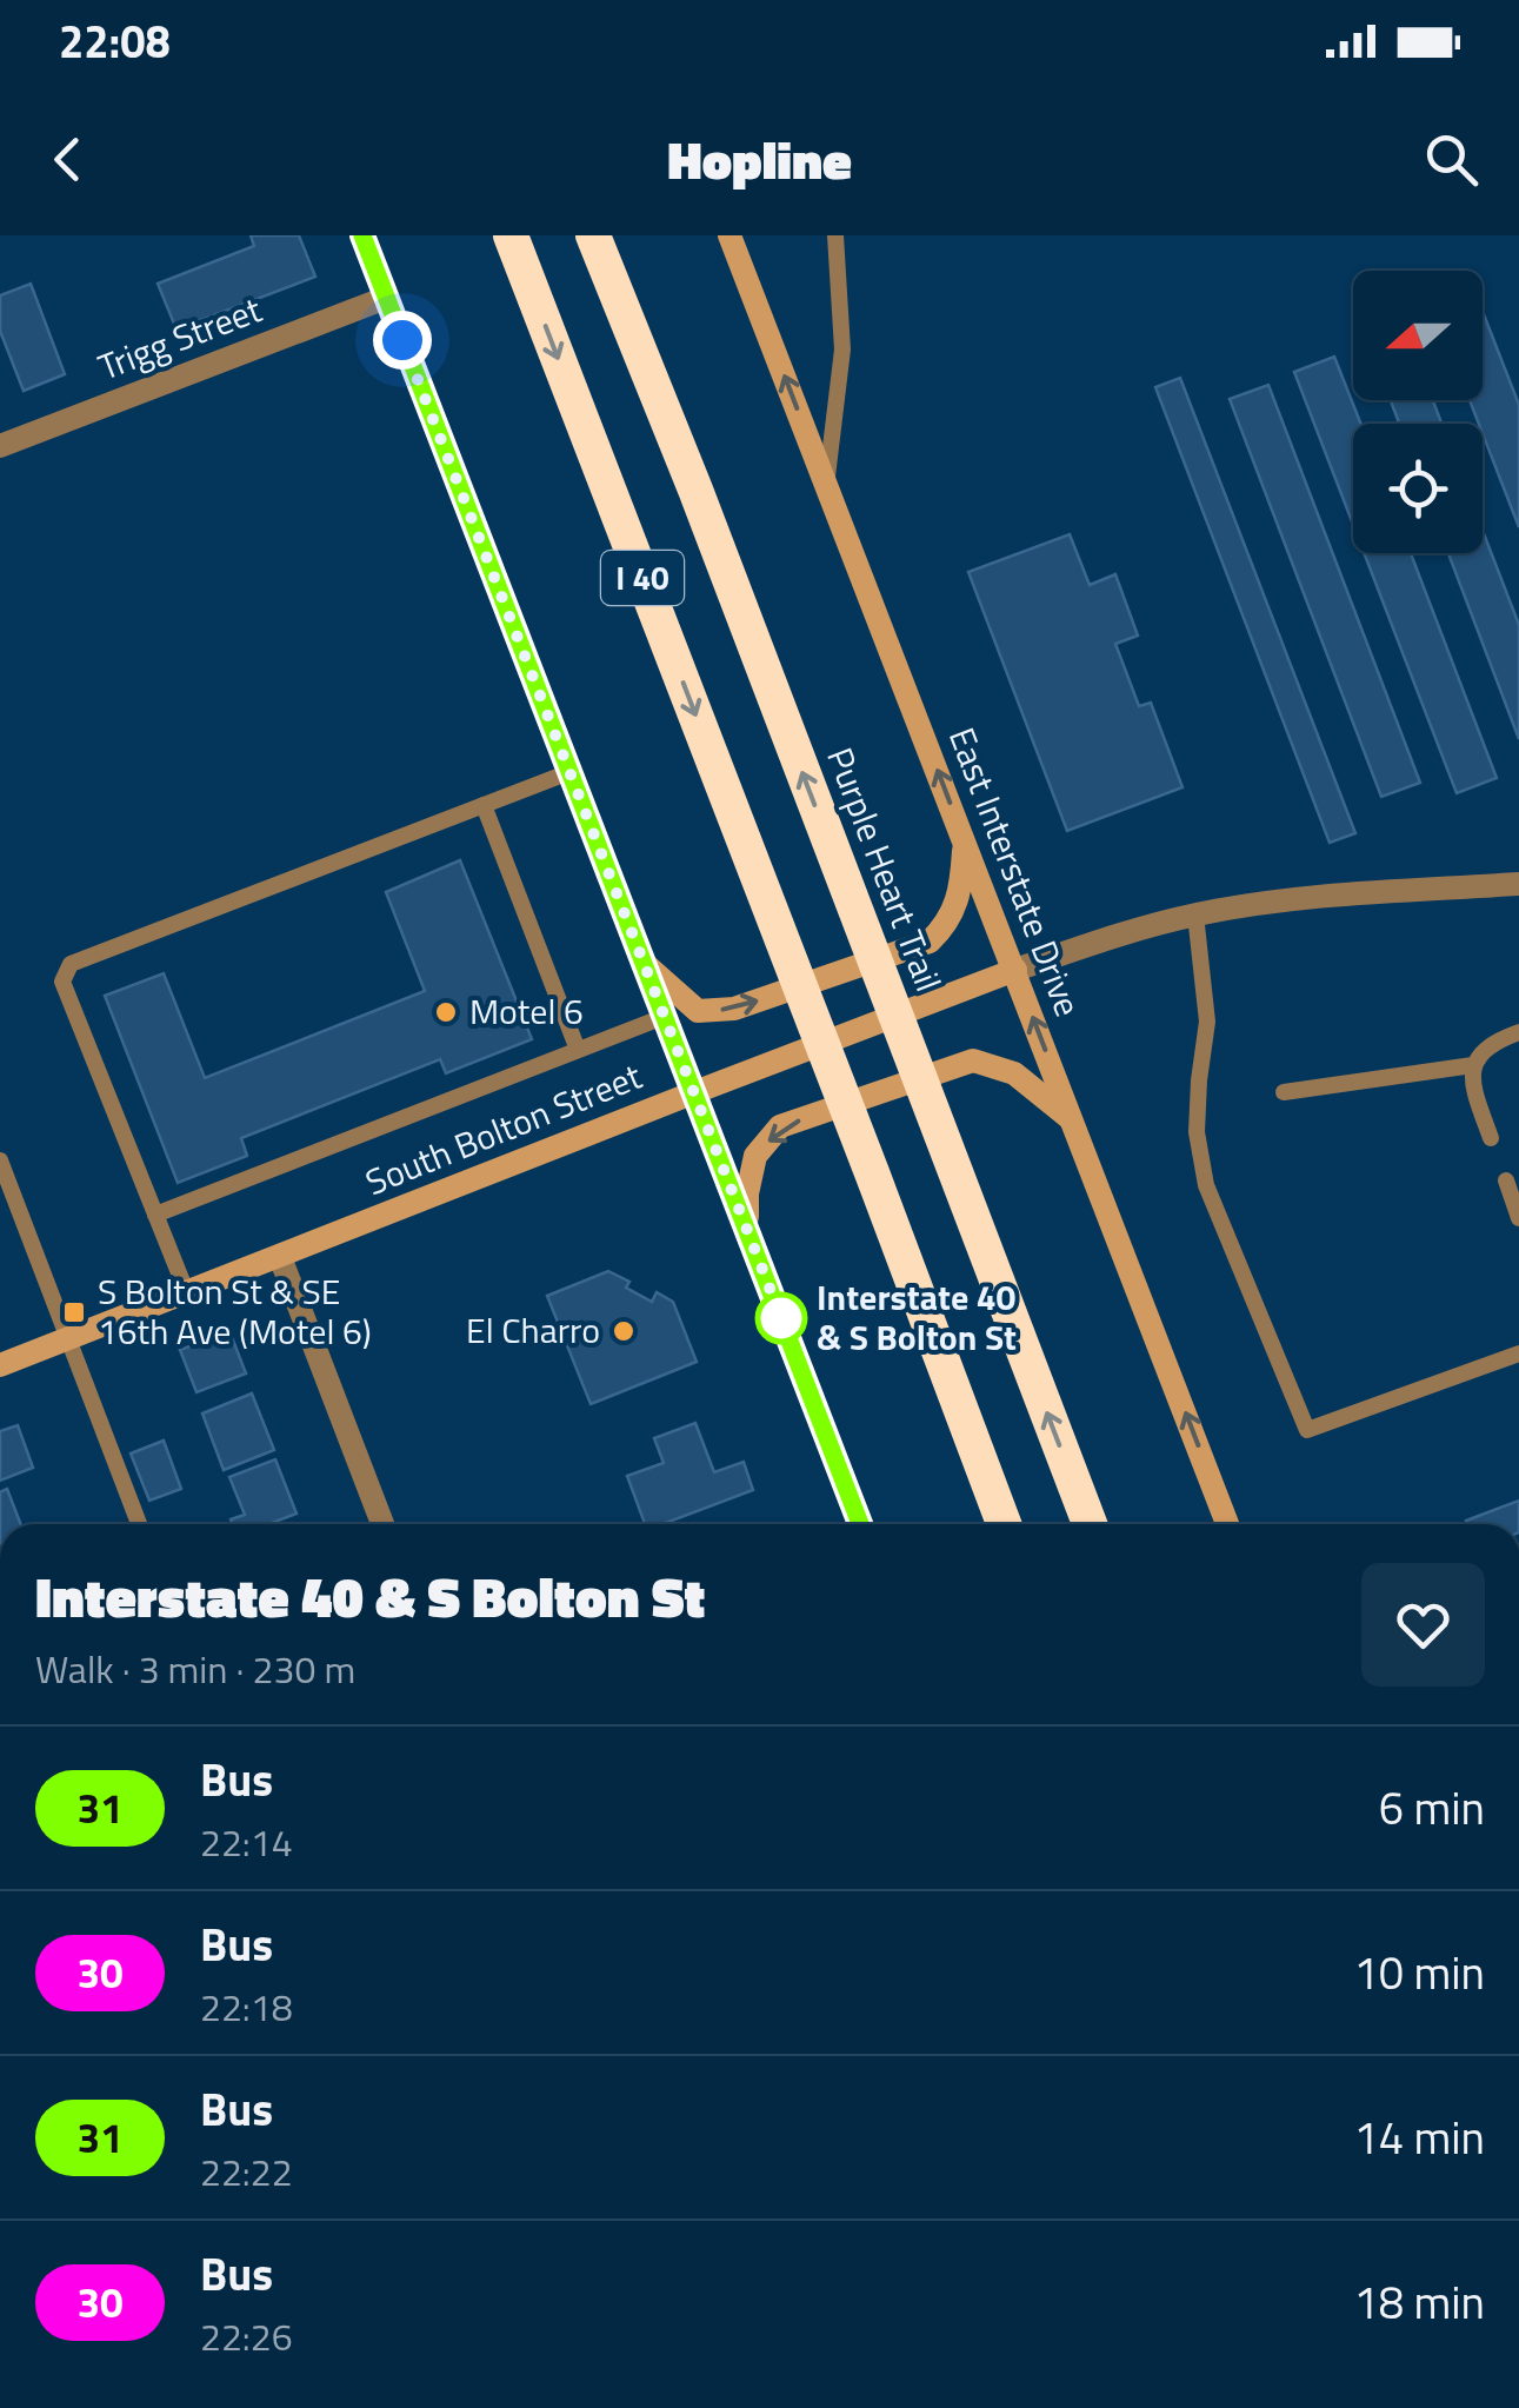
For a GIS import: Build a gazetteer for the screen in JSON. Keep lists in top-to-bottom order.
{
  "streets": {
    "highway": ["I 40", "Purple Heart Trail"],
    "main road": ["East Interstate Drive", "South Bolton Street"],
    "street": ["Trigg Street"]
  },
  "crossings": [
    ["East Interstate Drive", "South Bolton Street"]
  ],
  "one_way": ["East Interstate Drive"],
  "places": {
    "other": ["Motel 6", "Interstate 40 & S Bolton St", "El Charro"],
    "transit": ["S Bolton St & SE 16th Ave (Motel 6)"]
  },
  "lines": ["bus line 31"],
  "north": "left",
  "page": {
    "status": "22:08",
    "header": "Hopline",
    "heading": ["Interstate 40 & S Bolton St", "Walk · 3 min · 230 m"],
    "list": [
      {
        "mark": "31",
        "name": "Bus",
        "note": "22:14",
        "value": "6 min"
      },
      {
        "mark": "30",
        "name": "Bus",
        "note": "22:18",
        "value": "10 min"
      },
      {
        "mark": "31",
        "name": "Bus",
        "note": "22:22",
        "value": "14 min"
      },
      {
        "mark": "30",
        "name": "Bus",
        "note": "22:26",
        "value": "18 min"
      }
    ]
  }
}
